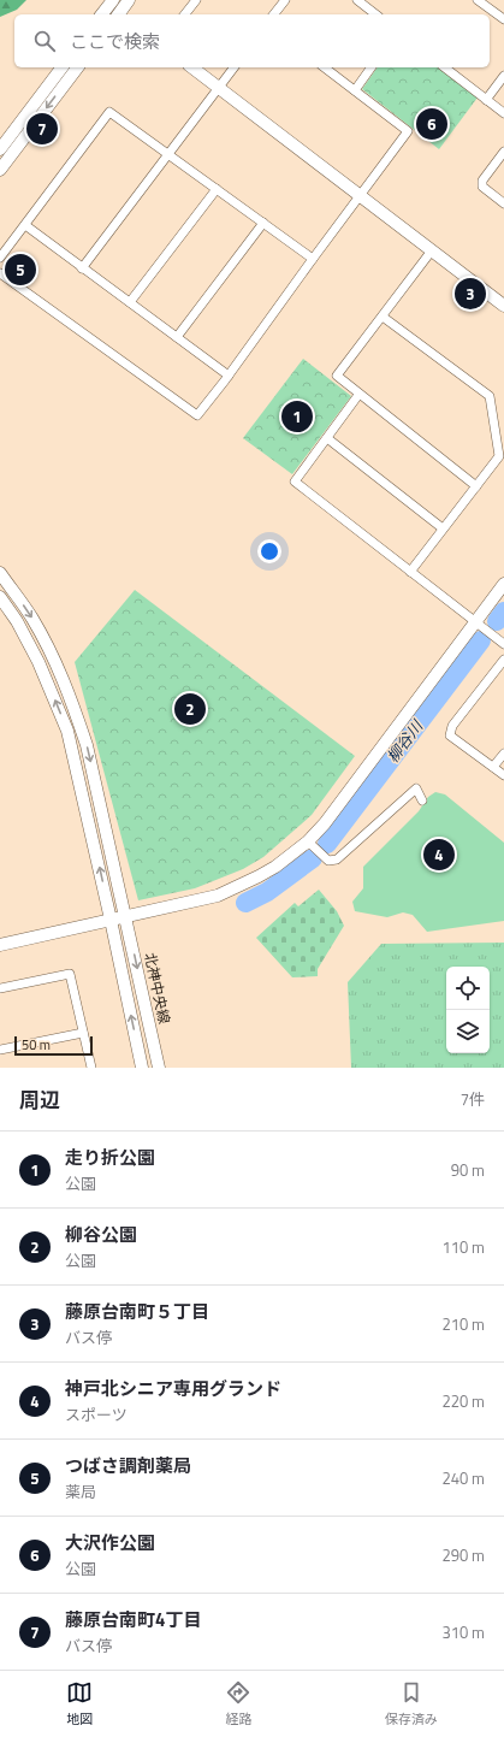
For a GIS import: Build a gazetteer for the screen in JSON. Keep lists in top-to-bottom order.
{
  "streets": {
    "street": ["北神中央線"]
  },
  "water": ["柳谷川"],
  "scale_bar": "50 m",
  "page": {
    "search": "ここで検索",
    "pins": [
      "6",
      "7",
      "5",
      "3",
      "1",
      "2",
      "4"
    ],
    "scale": "50 m",
    "heading": ["周辺", "7件"],
    "list": [
      {
        "mark": "1",
        "name": "走り折公園",
        "note": "公園",
        "value": "90 m"
      },
      {
        "mark": "2",
        "name": "柳谷公園",
        "note": "公園",
        "value": "110 m"
      },
      {
        "mark": "3",
        "name": "藤原台南町５丁目",
        "note": "バス停",
        "value": "210 m"
      },
      {
        "mark": "4",
        "name": "神戸北シニア専用グランド",
        "note": "スポーツ",
        "value": "220 m"
      },
      {
        "mark": "5",
        "name": "つばさ調剤薬局",
        "note": "薬局",
        "value": "240 m"
      },
      {
        "mark": "6",
        "name": "大沢作公園",
        "note": "公園",
        "value": "290 m"
      },
      {
        "mark": "7",
        "name": "藤原台南町4丁目",
        "note": "バス停",
        "value": "310 m"
      }
    ],
    "nav": ["地図", "経路", "保存済み"]
  }
}
